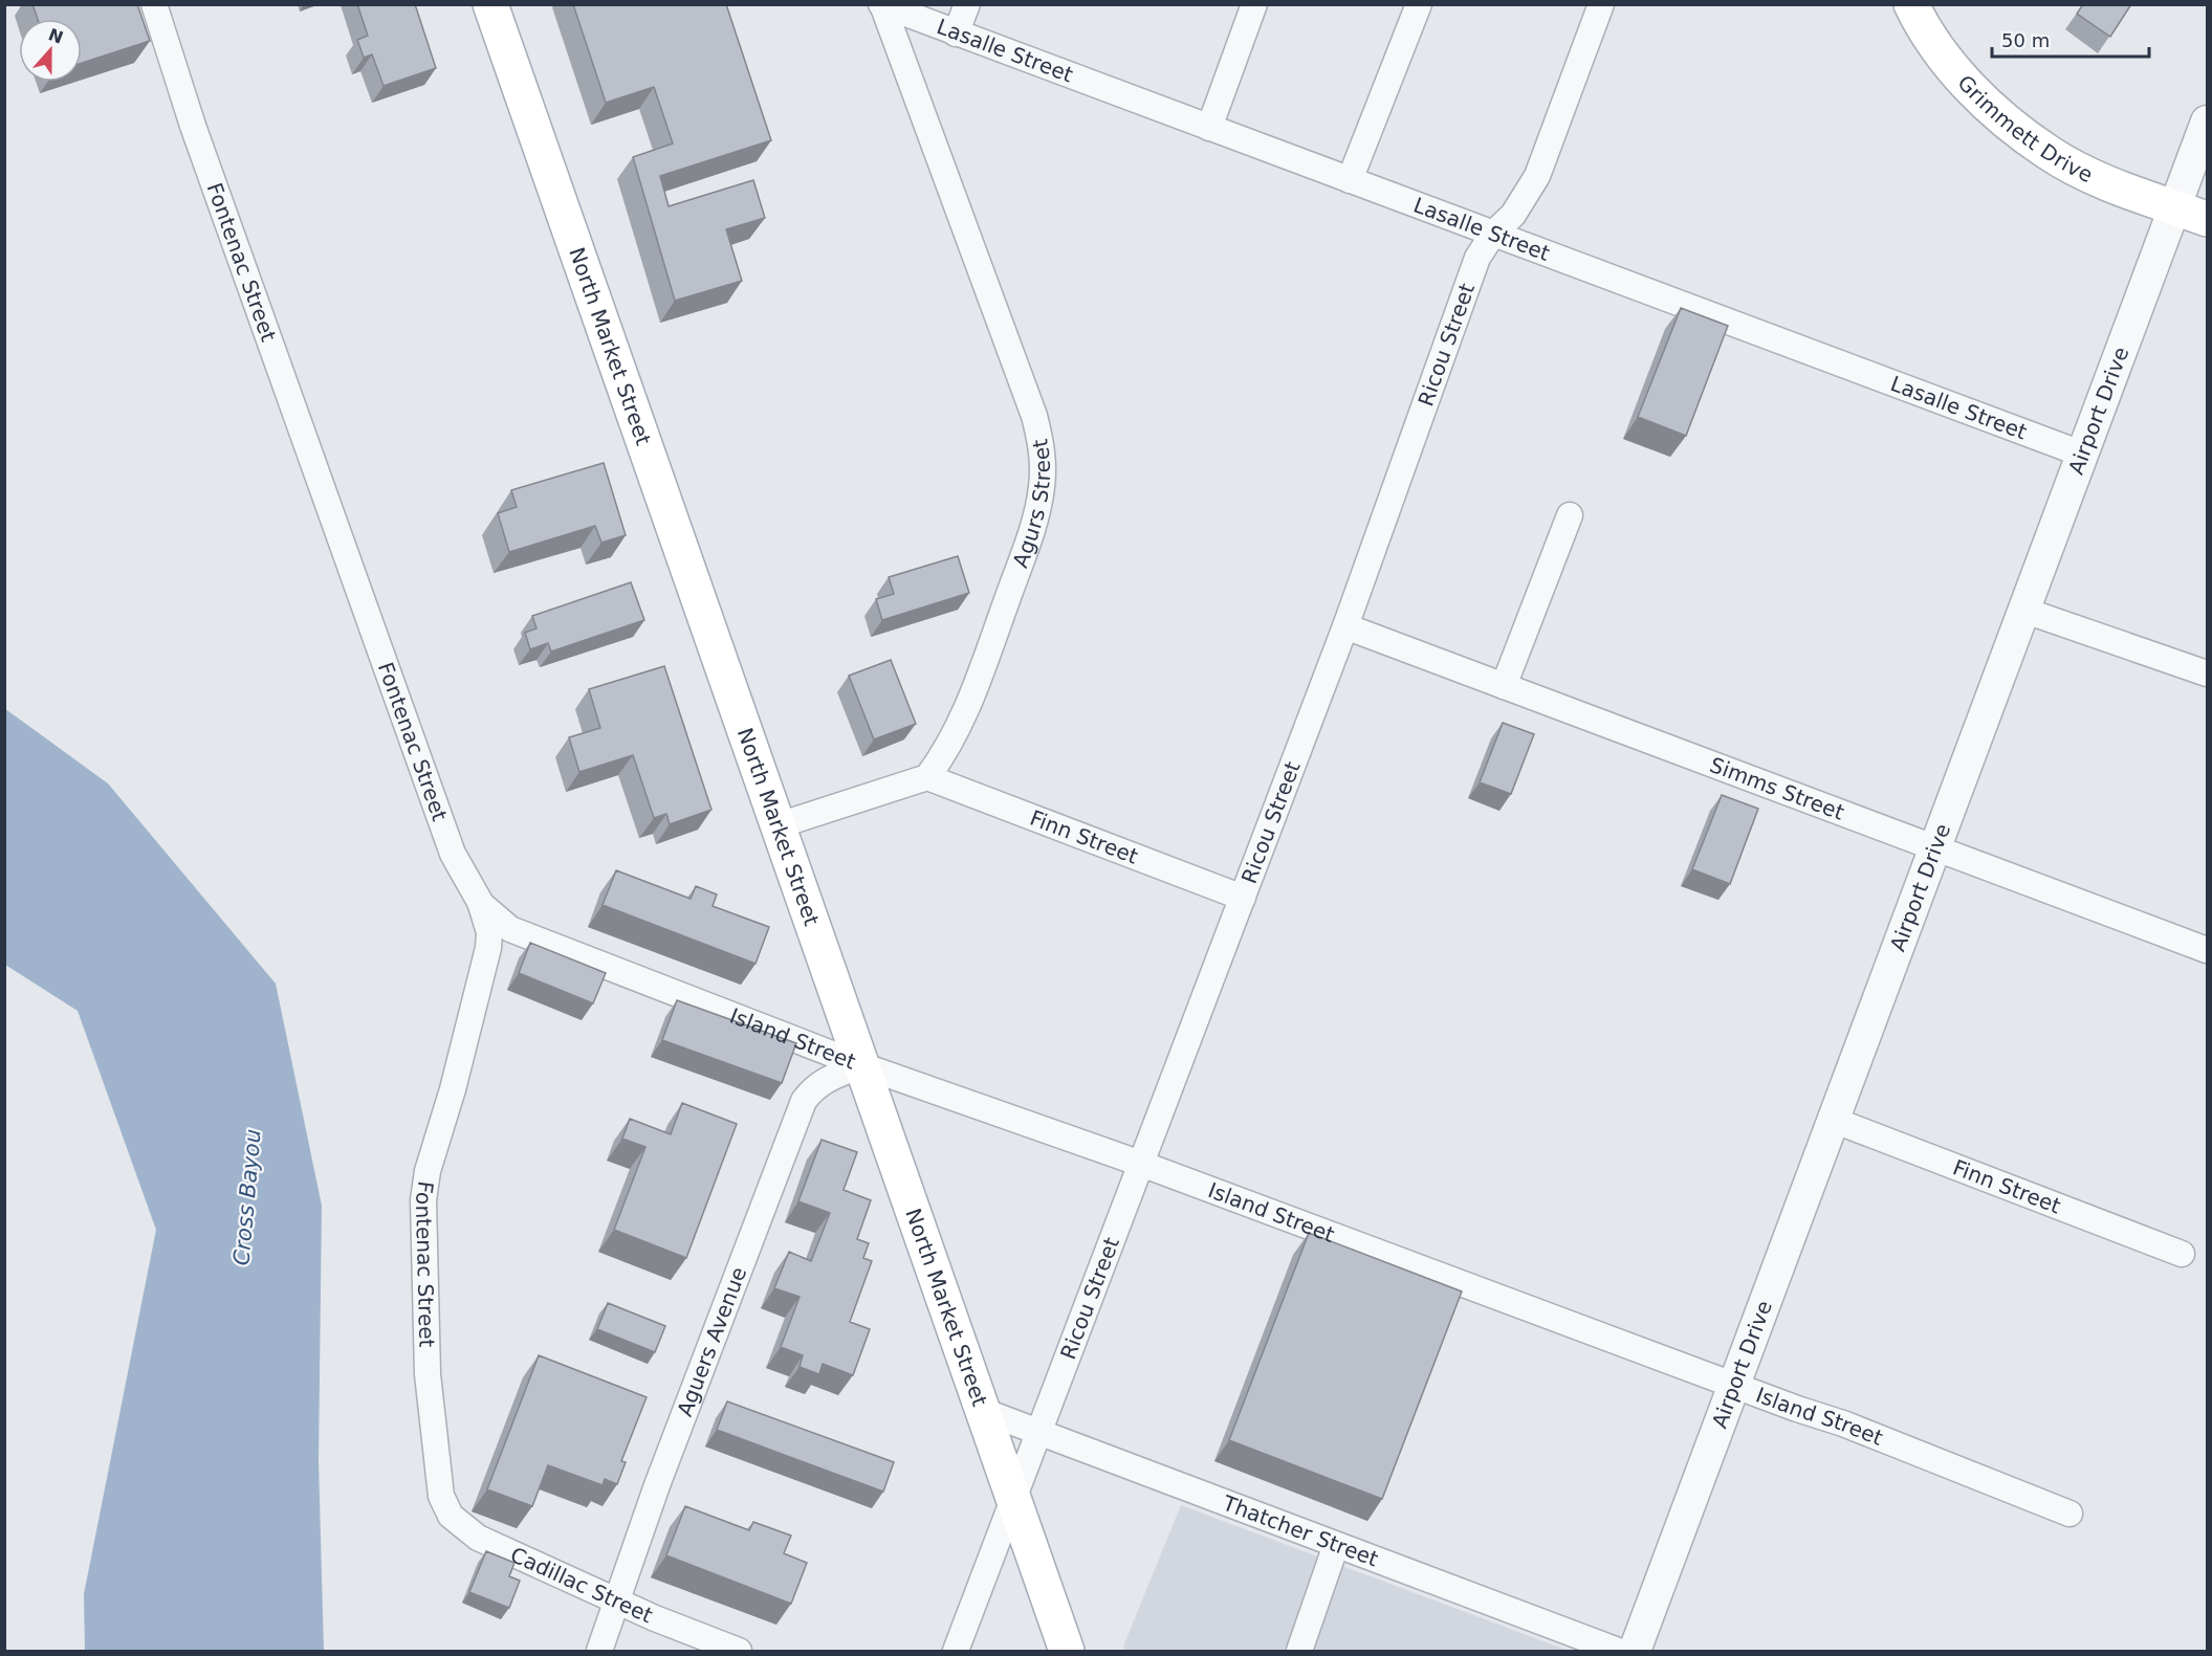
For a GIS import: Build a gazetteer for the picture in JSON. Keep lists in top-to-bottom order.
{
  "streets": {
    "main road": ["Grimmett Drive", "North Market Street"],
    "street": [
      "Lasalle Street",
      "Fontenac Street",
      "Ricou Street",
      "Airport Drive",
      "Agurs Street",
      "Simms Street",
      "Finn Street",
      "Island Street",
      "Aguers Avenue",
      "Thatcher Street",
      "Cadillac Street"
    ]
  },
  "crossings": [
    ["Lasalle Street", "Ricou Street"],
    ["Lasalle Street", "Airport Drive"],
    ["Lasalle Street", "Agurs Street"],
    ["Grimmett Drive", "Airport Drive"],
    ["Fontenac Street", "Island Street"],
    ["Fontenac Street", "Cadillac Street"],
    ["Ricou Street", "North Market Street"],
    ["Ricou Street", "Simms Street"],
    ["Ricou Street", "Finn Street"],
    ["Ricou Street", "Island Street"],
    ["Ricou Street", "Thatcher Street"],
    ["North Market Street", "Island Street"],
    ["North Market Street", "Aguers Avenue"],
    ["North Market Street", "Thatcher Street"],
    ["Airport Drive", "Simms Street"],
    ["Airport Drive", "Finn Street"],
    ["Airport Drive", "Island Street"],
    ["Agurs Street", "Finn Street"],
    ["Island Street", "Aguers Avenue"],
    ["Aguers Avenue", "Cadillac Street"]
  ],
  "water": ["Cross Bayou"],
  "scale_bar": "50 m",
  "north": "top"
}
